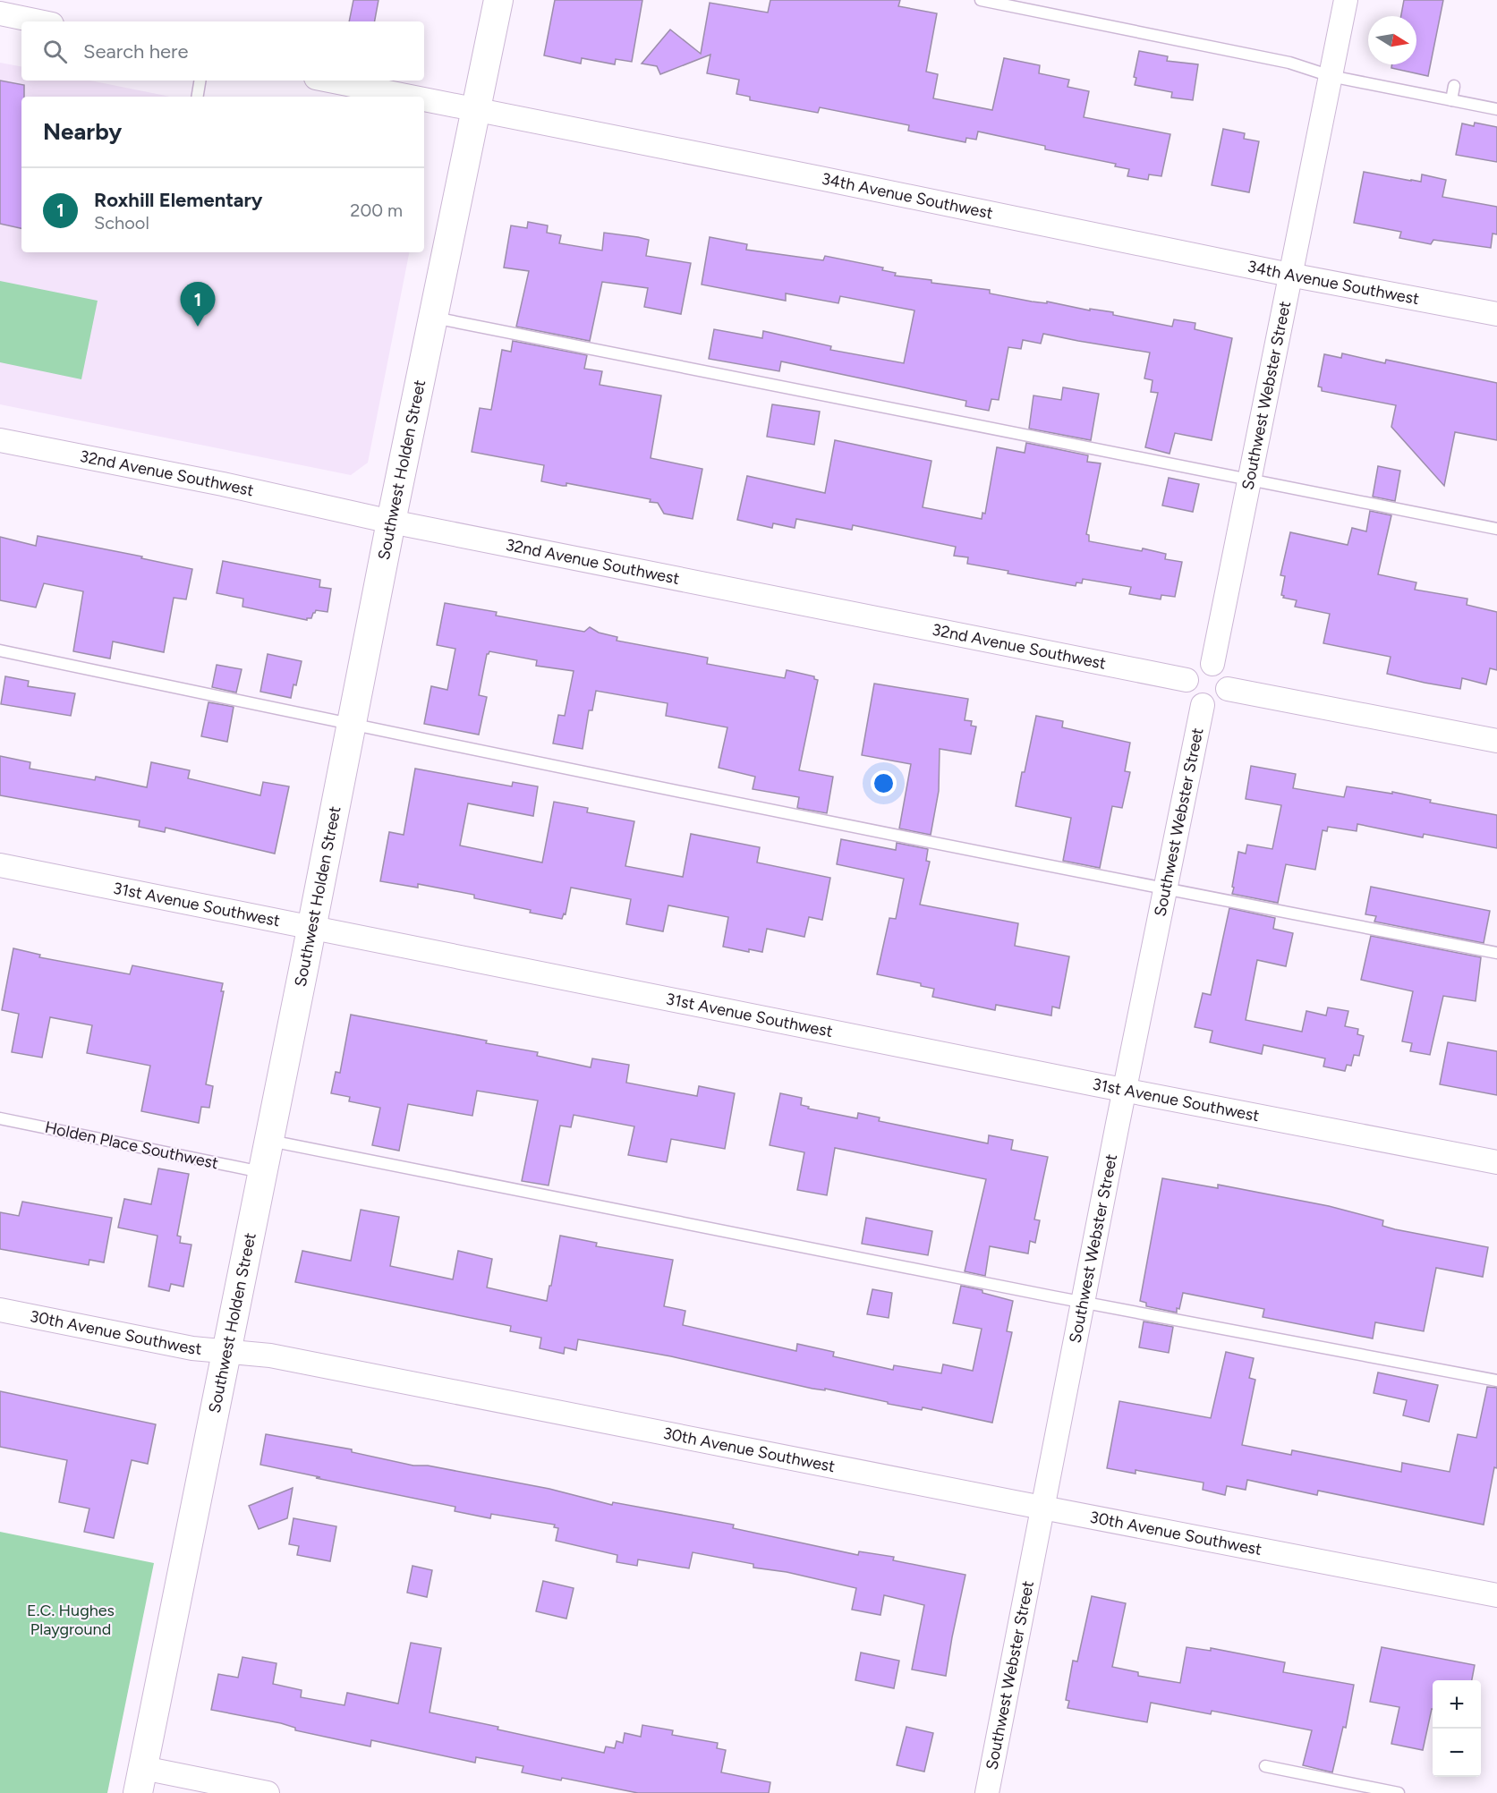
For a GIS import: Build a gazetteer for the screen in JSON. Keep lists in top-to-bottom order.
{
  "streets": {
    "street": [
      "34th Avenue Southwest",
      "Southwest Webster Street",
      "Southwest Holden Street",
      "32nd Avenue Southwest",
      "31st Avenue Southwest",
      "30th Avenue Southwest"
    ],
    "lane": ["Holden Place Southwest"]
  },
  "crossings": [
    ["34th Avenue Southwest", "Southwest Webster Street"],
    ["34th Avenue Southwest", "Southwest Holden Street"],
    ["Southwest Webster Street", "32nd Avenue Southwest"],
    ["Southwest Webster Street", "31st Avenue Southwest"],
    ["Southwest Webster Street", "30th Avenue Southwest"],
    ["Southwest Holden Street", "32nd Avenue Southwest"],
    ["Southwest Holden Street", "31st Avenue Southwest"],
    ["Southwest Holden Street", "Holden Place Southwest"],
    ["Southwest Holden Street", "30th Avenue Southwest"]
  ],
  "parks": ["E.C. Hughes Playground"],
  "north": "right",
  "page": {
    "search": "Search here",
    "heading": "Nearby",
    "list": [
      {
        "mark": "1",
        "name": "Roxhill Elementary",
        "note": "School",
        "value": "200 m"
      }
    ],
    "pins": "1",
    "map_buttons": ["+", "−"]
  }
}
